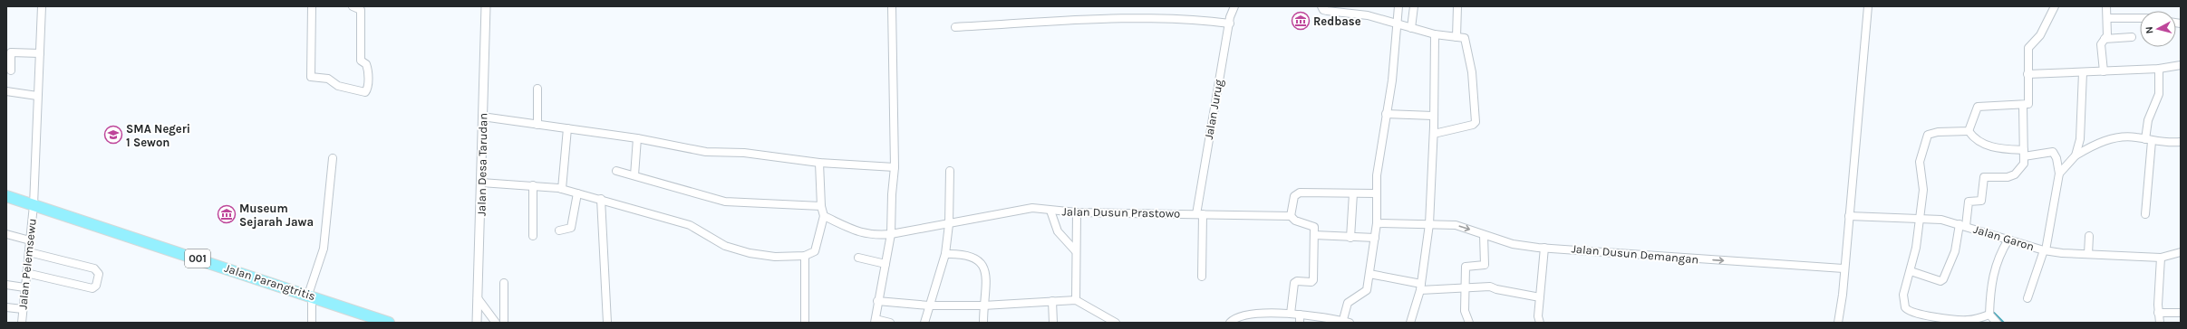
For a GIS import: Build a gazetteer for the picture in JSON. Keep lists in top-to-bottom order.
{
  "streets": {
    "main road": ["001", "Jalan Parangtritis"],
    "street": [
      "Jalan Jurug",
      "Jalan Desa Tarudan",
      "Jalan Dusun Prastowo",
      "Jalan Garon",
      "Jalan Dusun Demangan",
      "Jalan Pelemsewu"
    ]
  },
  "crossings": [
    ["Jalan Jurug", "Jalan Dusun Prastowo"],
    ["Jalan Pelemsewu", "Jalan Parangtritis"]
  ],
  "one_way": ["Jalan Dusun Demangan"],
  "places": {
    "museum": ["Redbase", "Museum Sejarah Jawa"],
    "school or university": ["SMA Negeri 1 Sewon"]
  },
  "north": "left"
}
